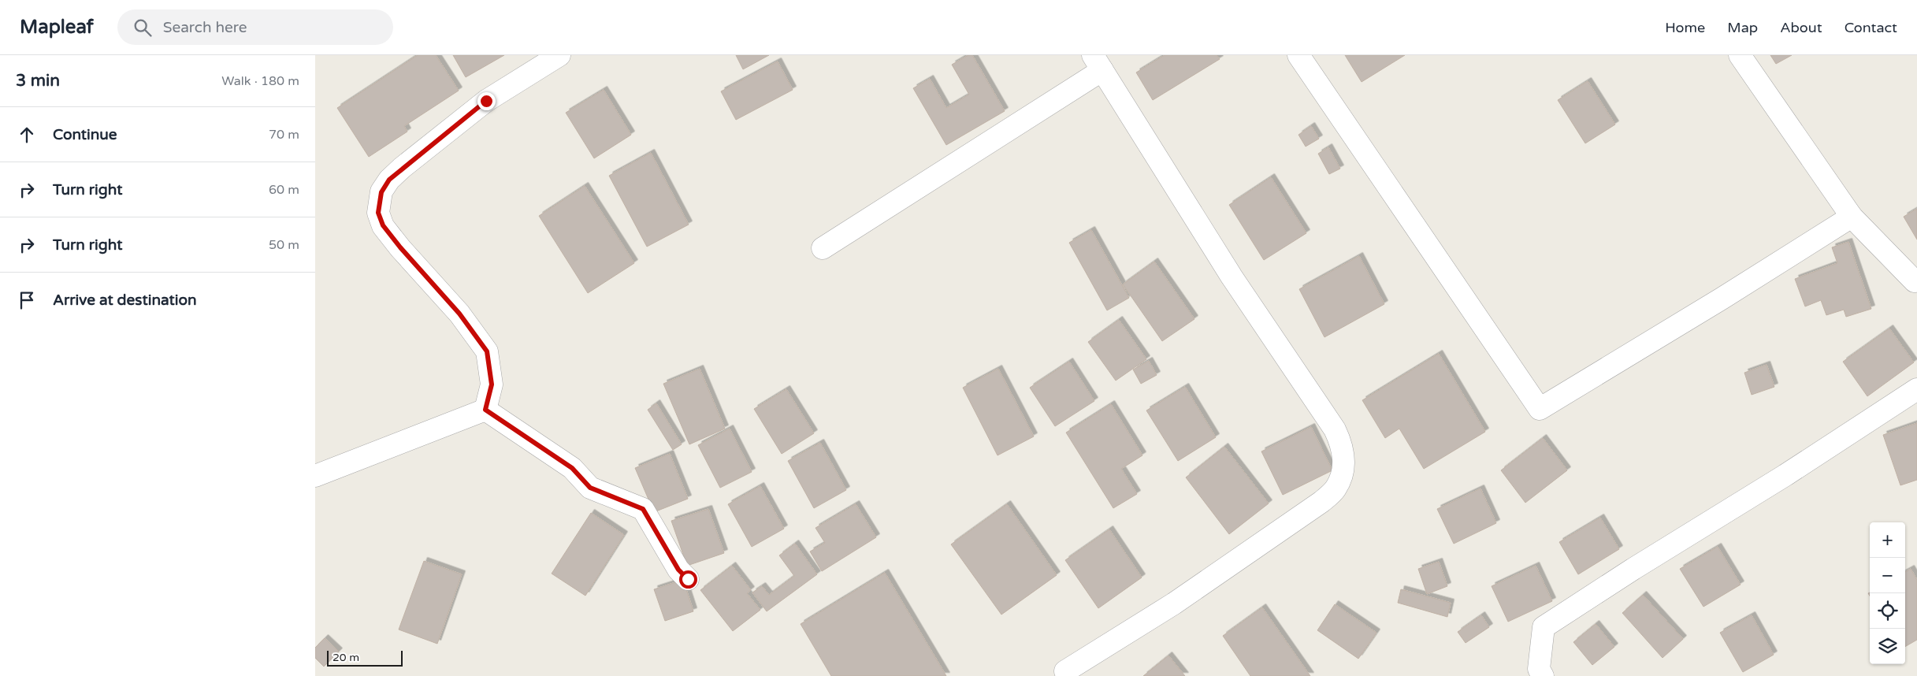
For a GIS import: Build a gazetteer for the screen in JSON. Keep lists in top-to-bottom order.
{
  "scale_bar": "20 m",
  "page": {
    "header": "Mapleaf",
    "search": "Search here",
    "nav": [
      "Home",
      "Map",
      "About",
      "Contact"
    ],
    "heading": ["3 min", "Walk · 180 m"],
    "list": [
      ["Continue", "70 m"],
      ["Turn right", "60 m"],
      ["Turn right", "50 m"],
      "Arrive at destination"
    ],
    "map_buttons": ["+", "−"],
    "scale": "20 m"
  }
}
